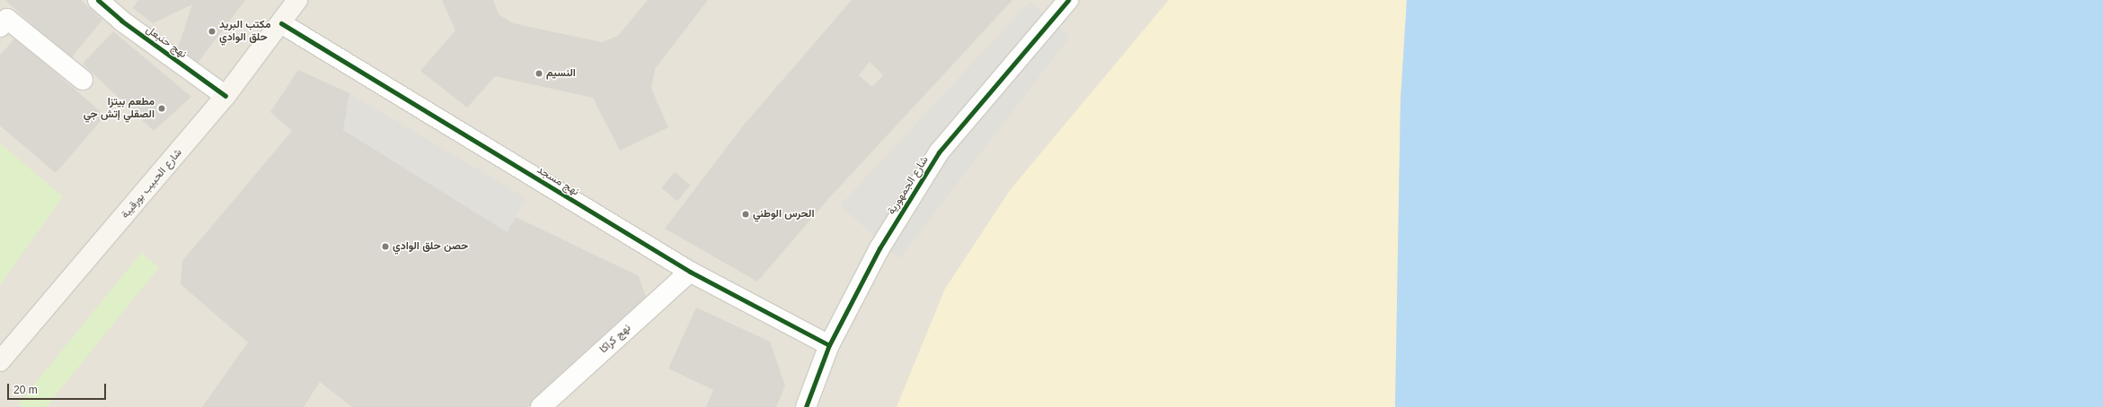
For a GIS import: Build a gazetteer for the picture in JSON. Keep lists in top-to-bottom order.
{
  "streets": {
    "main road": ["شارع الحبيب بورقيبة"],
    "street": [
      "نهج حنبعل",
      "نهج مسجد",
      "شارع الجمهورية",
      "نهج كراكا"
    ]
  },
  "crossings": [
    ["نهج حنبعل", "شارع الحبيب بورقيبة"],
    ["نهج مسجد", "شارع الحبيب بورقيبة"],
    ["نهج مسجد", "شارع الجمهورية"],
    ["نهج مسجد", "نهج كراكا"]
  ],
  "places": [
    "مكتب البريد حلق الوادي",
    "النسيم",
    "مطعم بيتزا الصقلي إتش جي",
    "الحرس الوطني",
    "حصن حلق الوادي"
  ],
  "scale_bar": "20 m"
}
